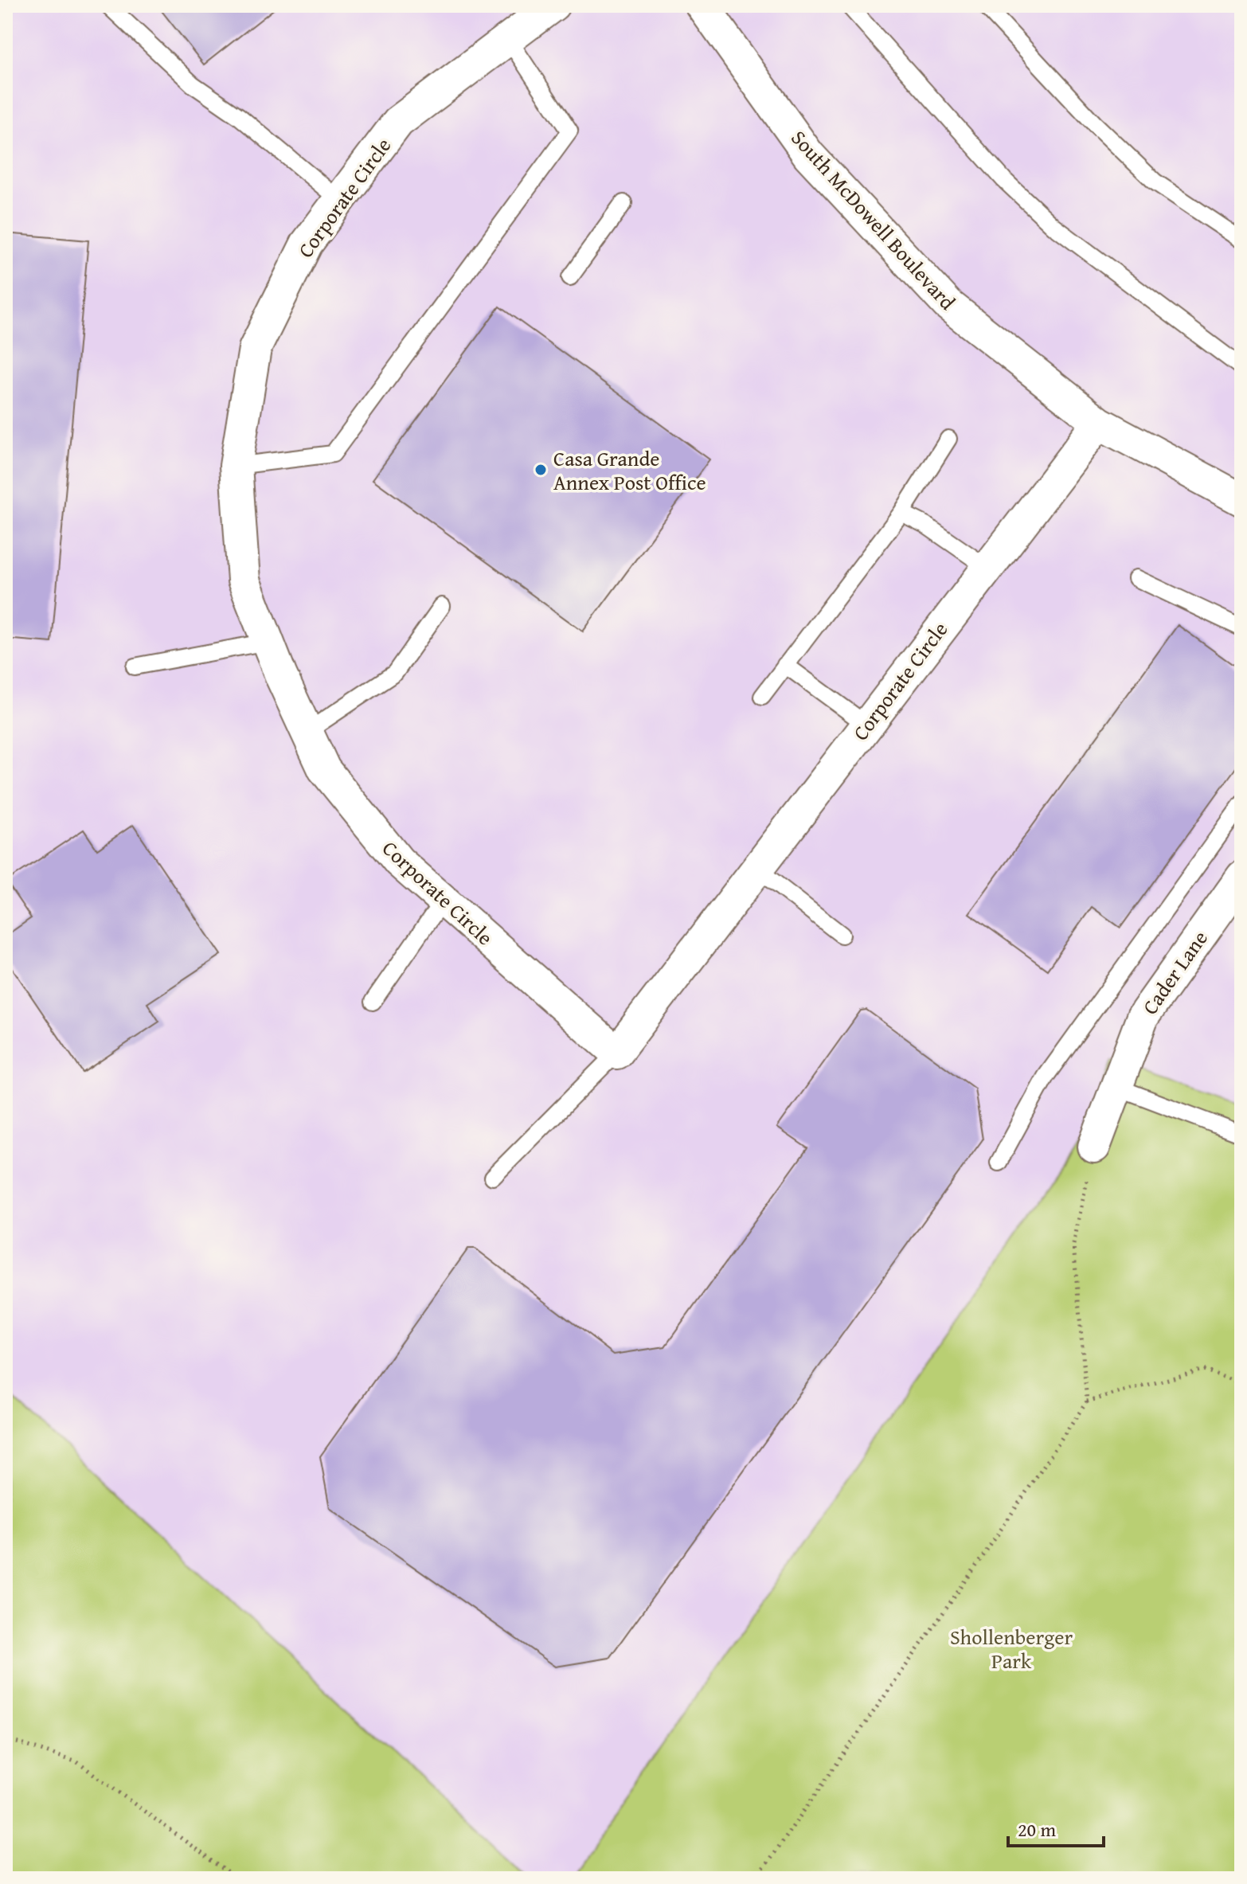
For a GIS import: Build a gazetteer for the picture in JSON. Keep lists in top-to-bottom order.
{
  "streets": {
    "street": ["Corporate Circle", "South McDowell Boulevard", "Cader Lane"]
  },
  "crossings": [
    ["Corporate Circle", "South McDowell Boulevard"]
  ],
  "parks": ["Shollenberger Park"],
  "places": ["Casa Grande Annex Post Office"],
  "scale_bar": "20 m"
}
